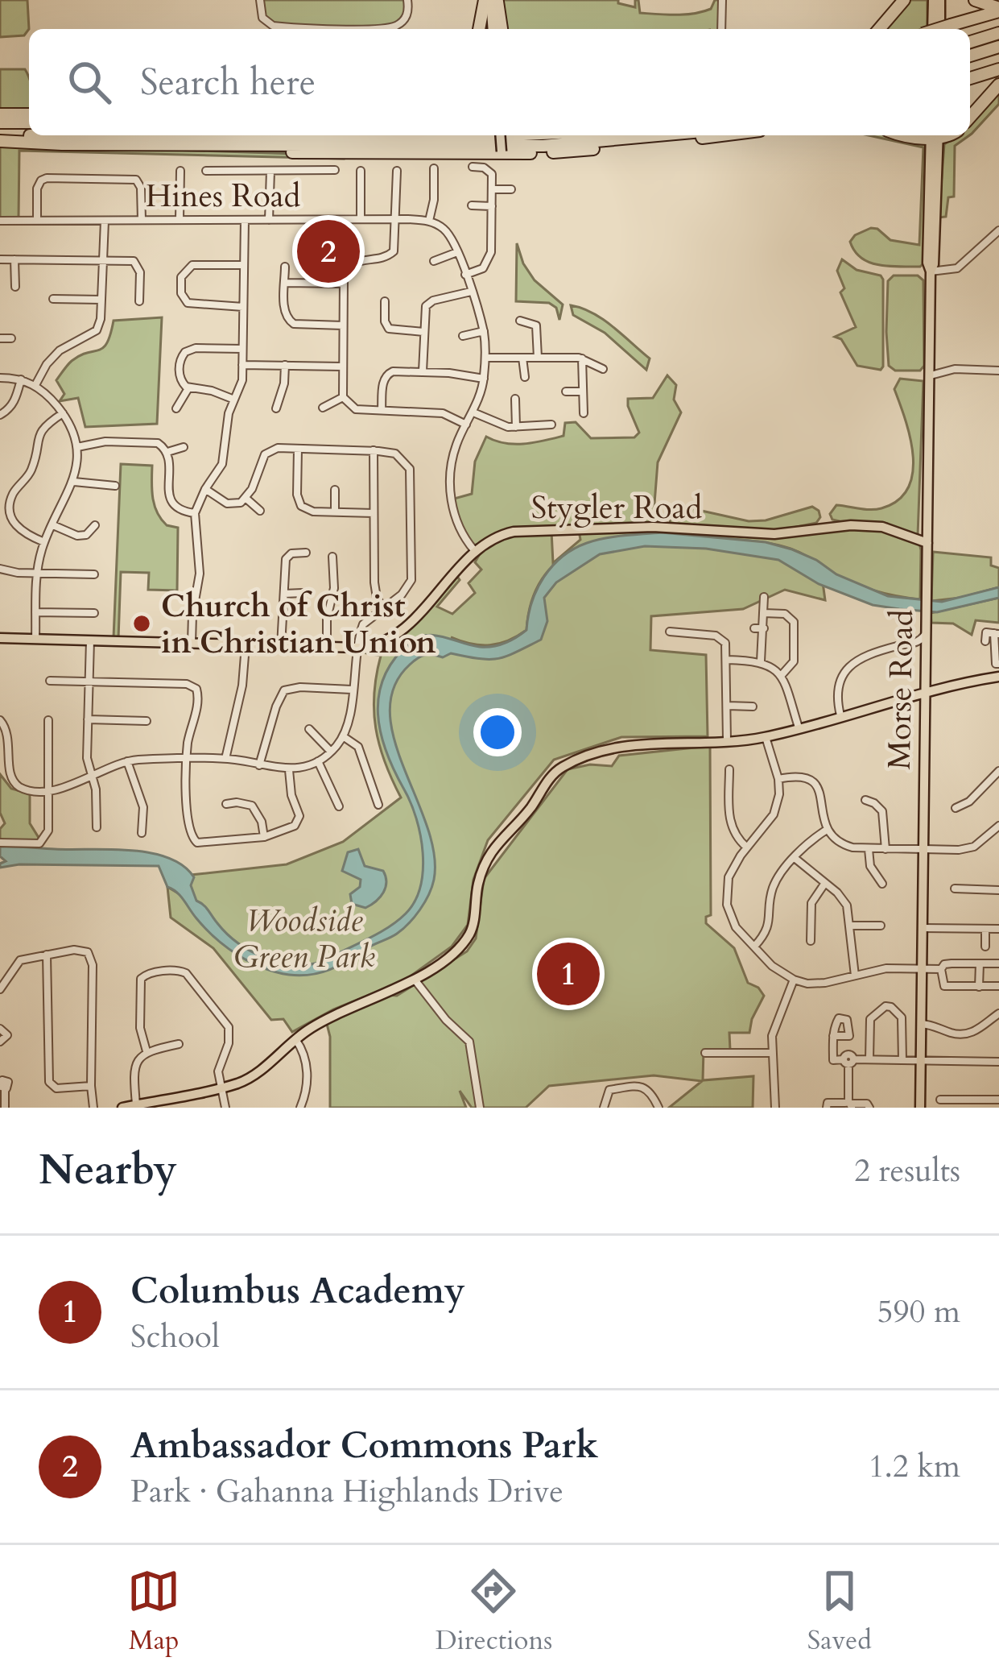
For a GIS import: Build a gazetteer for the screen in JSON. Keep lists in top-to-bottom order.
{
  "streets": {
    "main road": ["Stygler Road", "Morse Road"],
    "street": ["Hines Road"]
  },
  "crossings": [
    ["Stygler Road", "Morse Road"]
  ],
  "parks": ["Woodside Green Park"],
  "places": ["Church of Christ in Christian Union"],
  "page": {
    "search": "Search here",
    "pins": ["2", "1"],
    "heading": ["Nearby", "2 results"],
    "list": [
      {
        "mark": "1",
        "name": "Columbus Academy",
        "note": "School",
        "value": "590 m"
      },
      {
        "mark": "2",
        "name": "Ambassador Commons Park",
        "note": "Park · Gahanna Highlands Drive",
        "value": "1.2 km"
      }
    ],
    "nav": ["Map", "Directions", "Saved"]
  }
}
